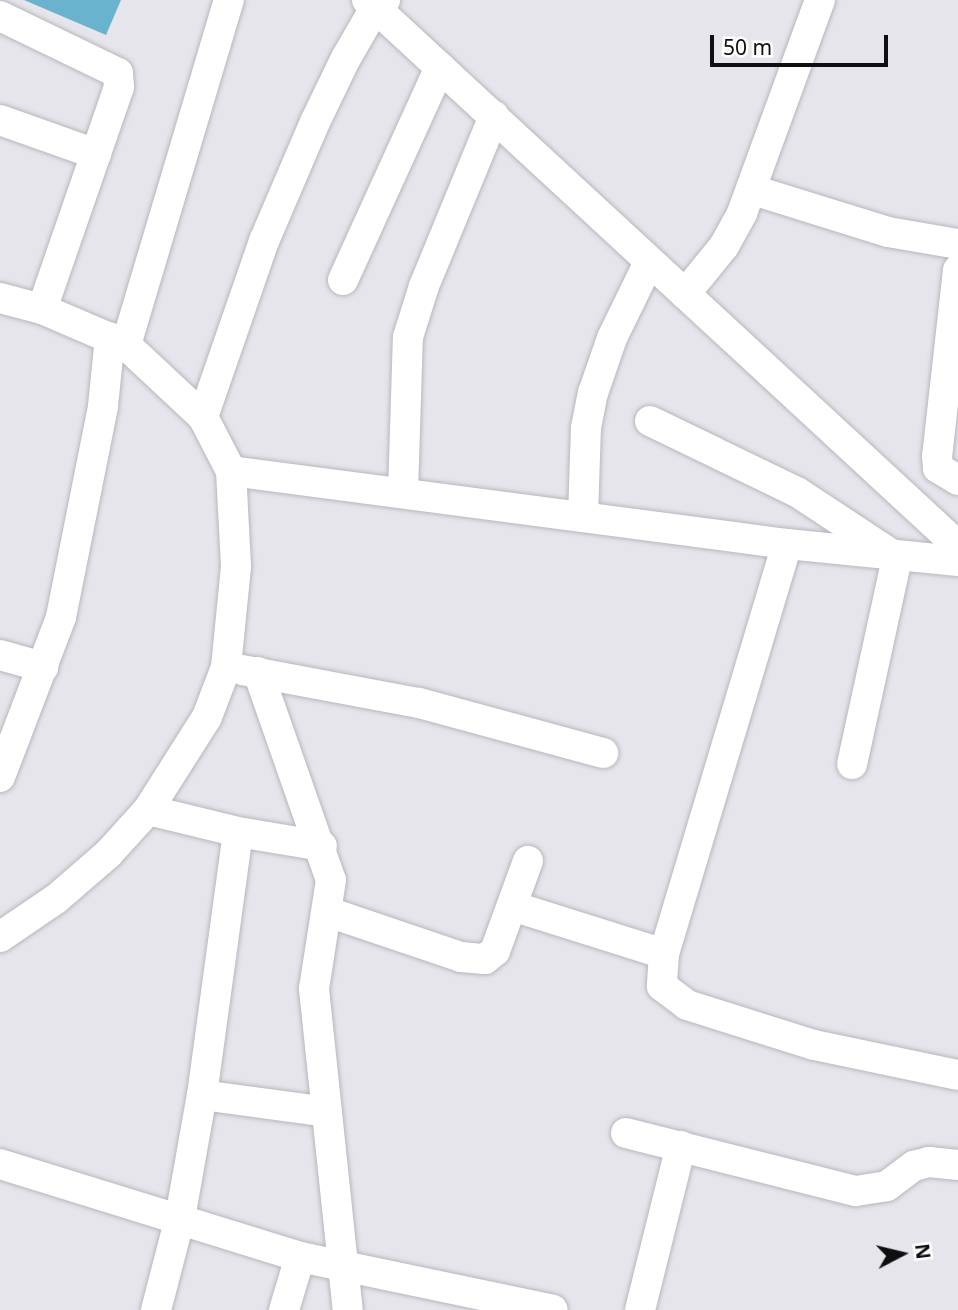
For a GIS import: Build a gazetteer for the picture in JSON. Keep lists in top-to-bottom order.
{
  "scale_bar": "50 m",
  "north": "right"
}
